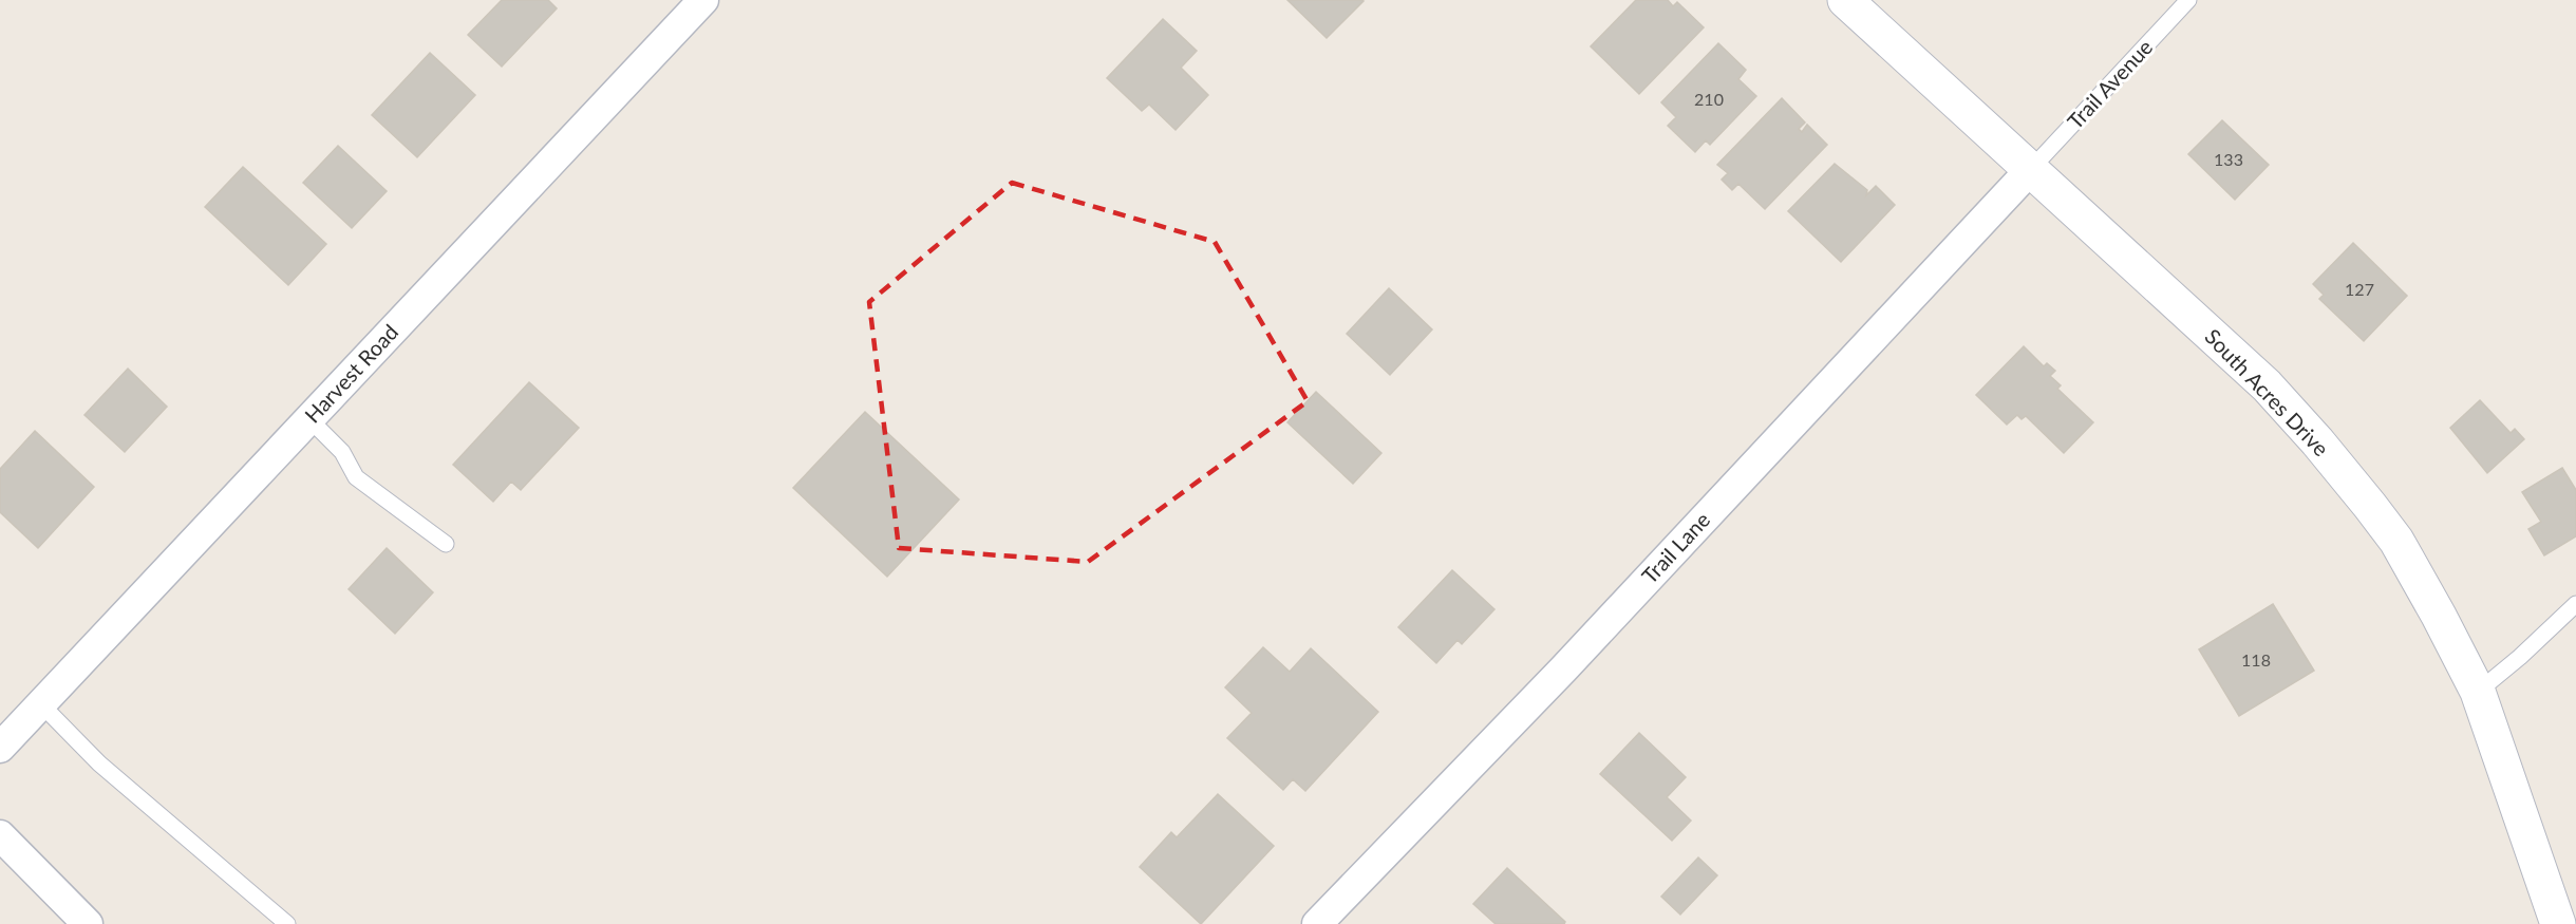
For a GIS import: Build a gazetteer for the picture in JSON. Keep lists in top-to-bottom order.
{
  "streets": {
    "street": ["Harvest Road", "South Acres Drive", "Trail Lane"],
    "lane": ["Trail Avenue"]
  },
  "crossings": [
    ["Trail Avenue", "South Acres Drive"],
    ["Trail Avenue", "Trail Lane"],
    ["South Acres Drive", "Trail Lane"]
  ],
  "house_numbers": [
    "210",
    "133",
    "127",
    "118"
  ]
}
